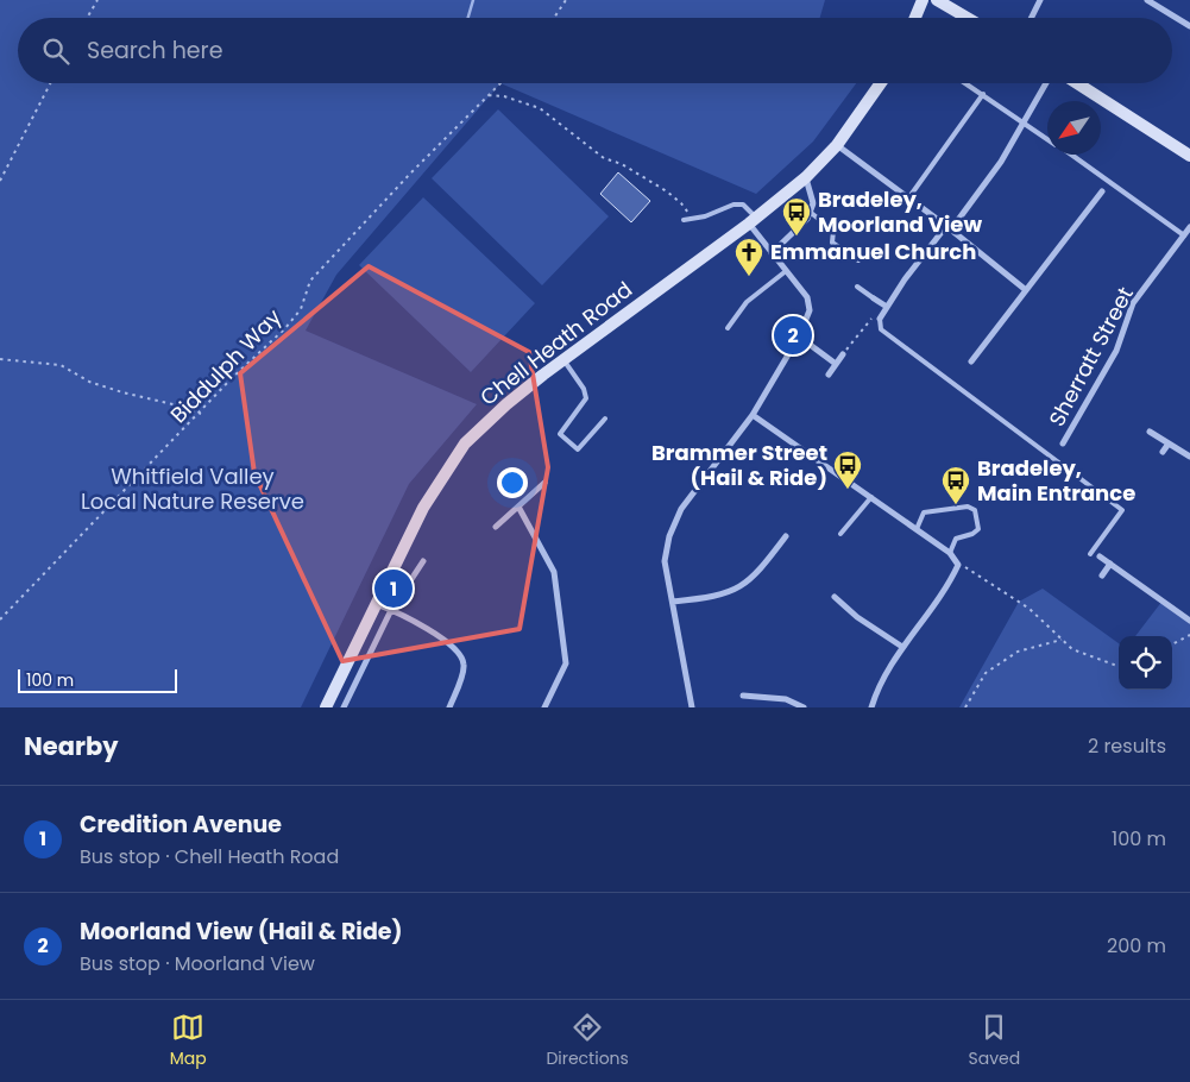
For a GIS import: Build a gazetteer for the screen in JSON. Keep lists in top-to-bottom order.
{
  "streets": {
    "street": ["Chell Heath Road", "Sherratt Street"],
    "path": ["Biddulph Way"]
  },
  "parks": ["Whitfield Valley Local Nature Reserve"],
  "places": {
    "bus stop": ["Bradeley, Moorland View", "Brammer Street (Hail & Ride)", "Bradeley, Main Entrance"],
    "church": ["Emmanuel Church"]
  },
  "scale_bar": "100 m",
  "north": "bottom left",
  "page": {
    "search": "Search here",
    "pins": ["2", "1"],
    "scale": "100 m",
    "heading": ["Nearby", "2 results"],
    "list": [
      {
        "mark": "1",
        "name": "Credition Avenue",
        "note": "Bus stop · Chell Heath Road",
        "value": "100 m"
      },
      {
        "mark": "2",
        "name": "Moorland View (Hail & Ride)",
        "note": "Bus stop · Moorland View",
        "value": "200 m"
      }
    ],
    "nav": ["Map", "Directions", "Saved"]
  }
}
